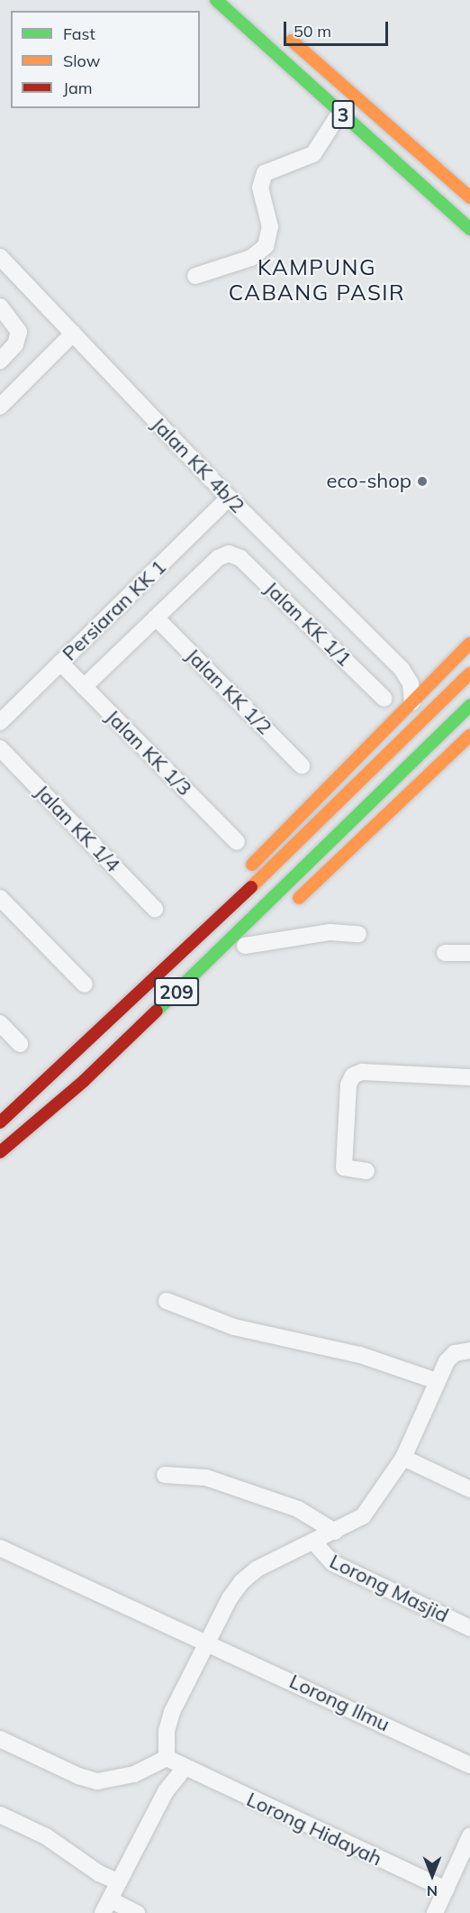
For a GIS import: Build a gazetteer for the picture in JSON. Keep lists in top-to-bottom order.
{
  "streets": {
    "main road": ["3", "209"],
    "street": [
      "Jalan KK 4b/2",
      "Persiaran KK 1",
      "Jalan KK 1/1",
      "Jalan KK 1/2",
      "Jalan KK 1/3",
      "Jalan KK 1/4",
      "Lorong Masjid",
      "Lorong Ilmu",
      "Lorong Hidayah"
    ]
  },
  "crossings": [
    ["Jalan KK 4b/2", "Persiaran KK 1"],
    ["Persiaran KK 1", "Jalan KK 1/3"],
    ["Jalan KK 1/1", "Jalan KK 1/2"]
  ],
  "districts": ["KAMPUNG CABANG PASIR"],
  "places": ["eco-shop"],
  "legend": ["Fast", "Slow", "Jam"],
  "scale_bar": "50 m",
  "north": "bottom"
}
